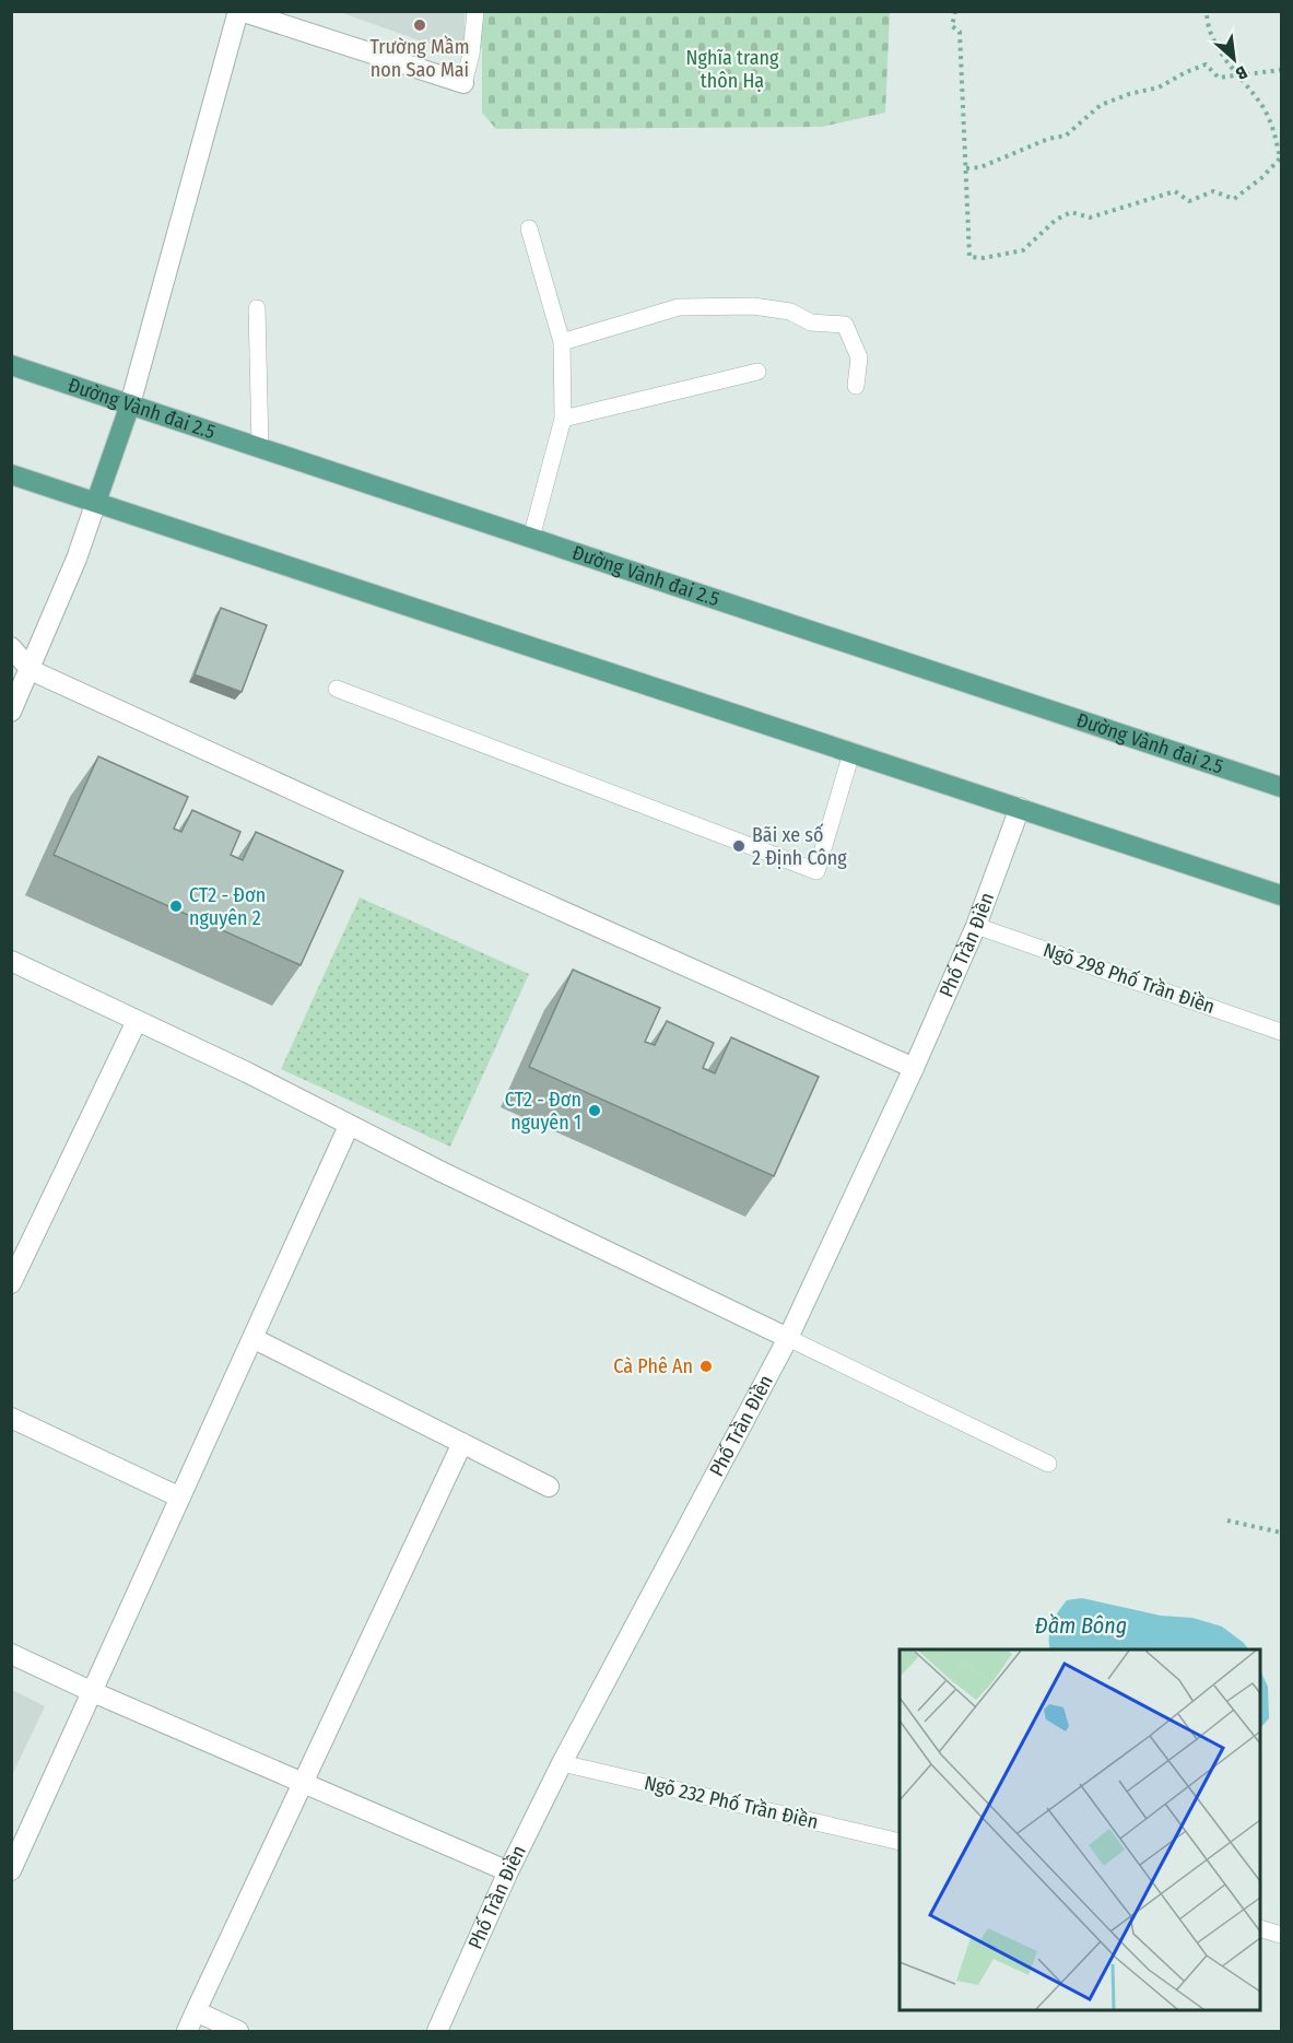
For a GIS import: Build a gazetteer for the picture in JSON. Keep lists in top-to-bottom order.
{
  "streets": {
    "main road": ["Đường Vành đai 2.5"],
    "street": ["Phố Trần Điền"],
    "lane": ["Ngõ 298 Phố Trần Điền", "Ngõ 232 Phố Trần Điền"]
  },
  "crossings": [
    ["Phố Trần Điền", "Ngõ 298 Phố Trần Điền"],
    ["Phố Trần Điền", "Ngõ 232 Phố Trần Điền"]
  ],
  "water": ["Đầm Bông"],
  "parks": ["Nghĩa trang thôn Hạ"],
  "places": [
    "Trường Mầm non Sao Mai",
    "Bãi xe số 2 Định Công",
    "CT2 - Đơn nguyên 2",
    "CT2 - Đơn nguyên 1",
    "Cà Phê An"
  ],
  "north": "bottom right"
}
